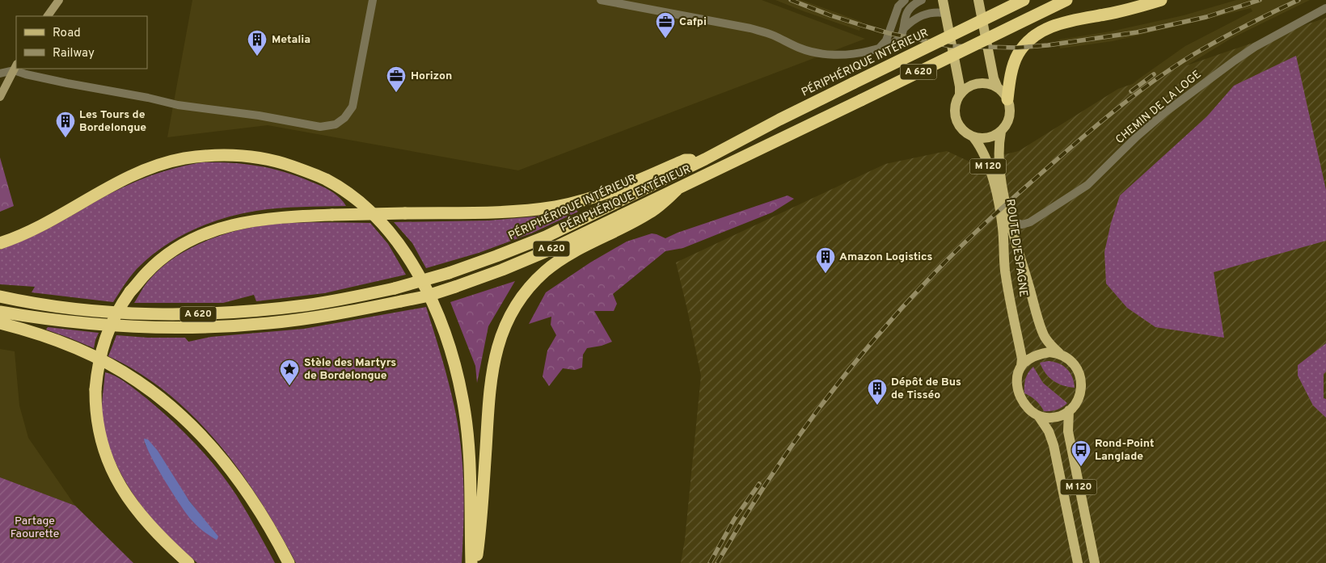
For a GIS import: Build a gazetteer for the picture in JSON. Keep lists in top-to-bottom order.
{
  "streets": {
    "highway": ["PÉRIPHÉRIQUE INTÉRIEUR", "A 620", "PÉRIPHÉRIQUE EXTÉRIEUR"],
    "main road": ["M 120", "ROUTE D'ESPAGNE"],
    "street": ["CHEMIN DE LA LOGE"]
  },
  "crossings": [
    ["CHEMIN DE LA LOGE", "ROUTE D'ESPAGNE"],
    ["M 120", "ROUTE D'ESPAGNE"]
  ],
  "parks": ["Partage Faourette"],
  "places": {
    "office": ["Cafpi", "Horizon"],
    "building": [
      "Metalia",
      "Les Tours de Bordelongue",
      "Amazon Logistics",
      "Dépôt de Bus de Tisséo"
    ],
    "place": ["Stèle des Martyrs de Bordelongue"],
    "bus stop": ["Rond-Point Langlade"]
  },
  "legend": ["Road", "Railway"]
}
